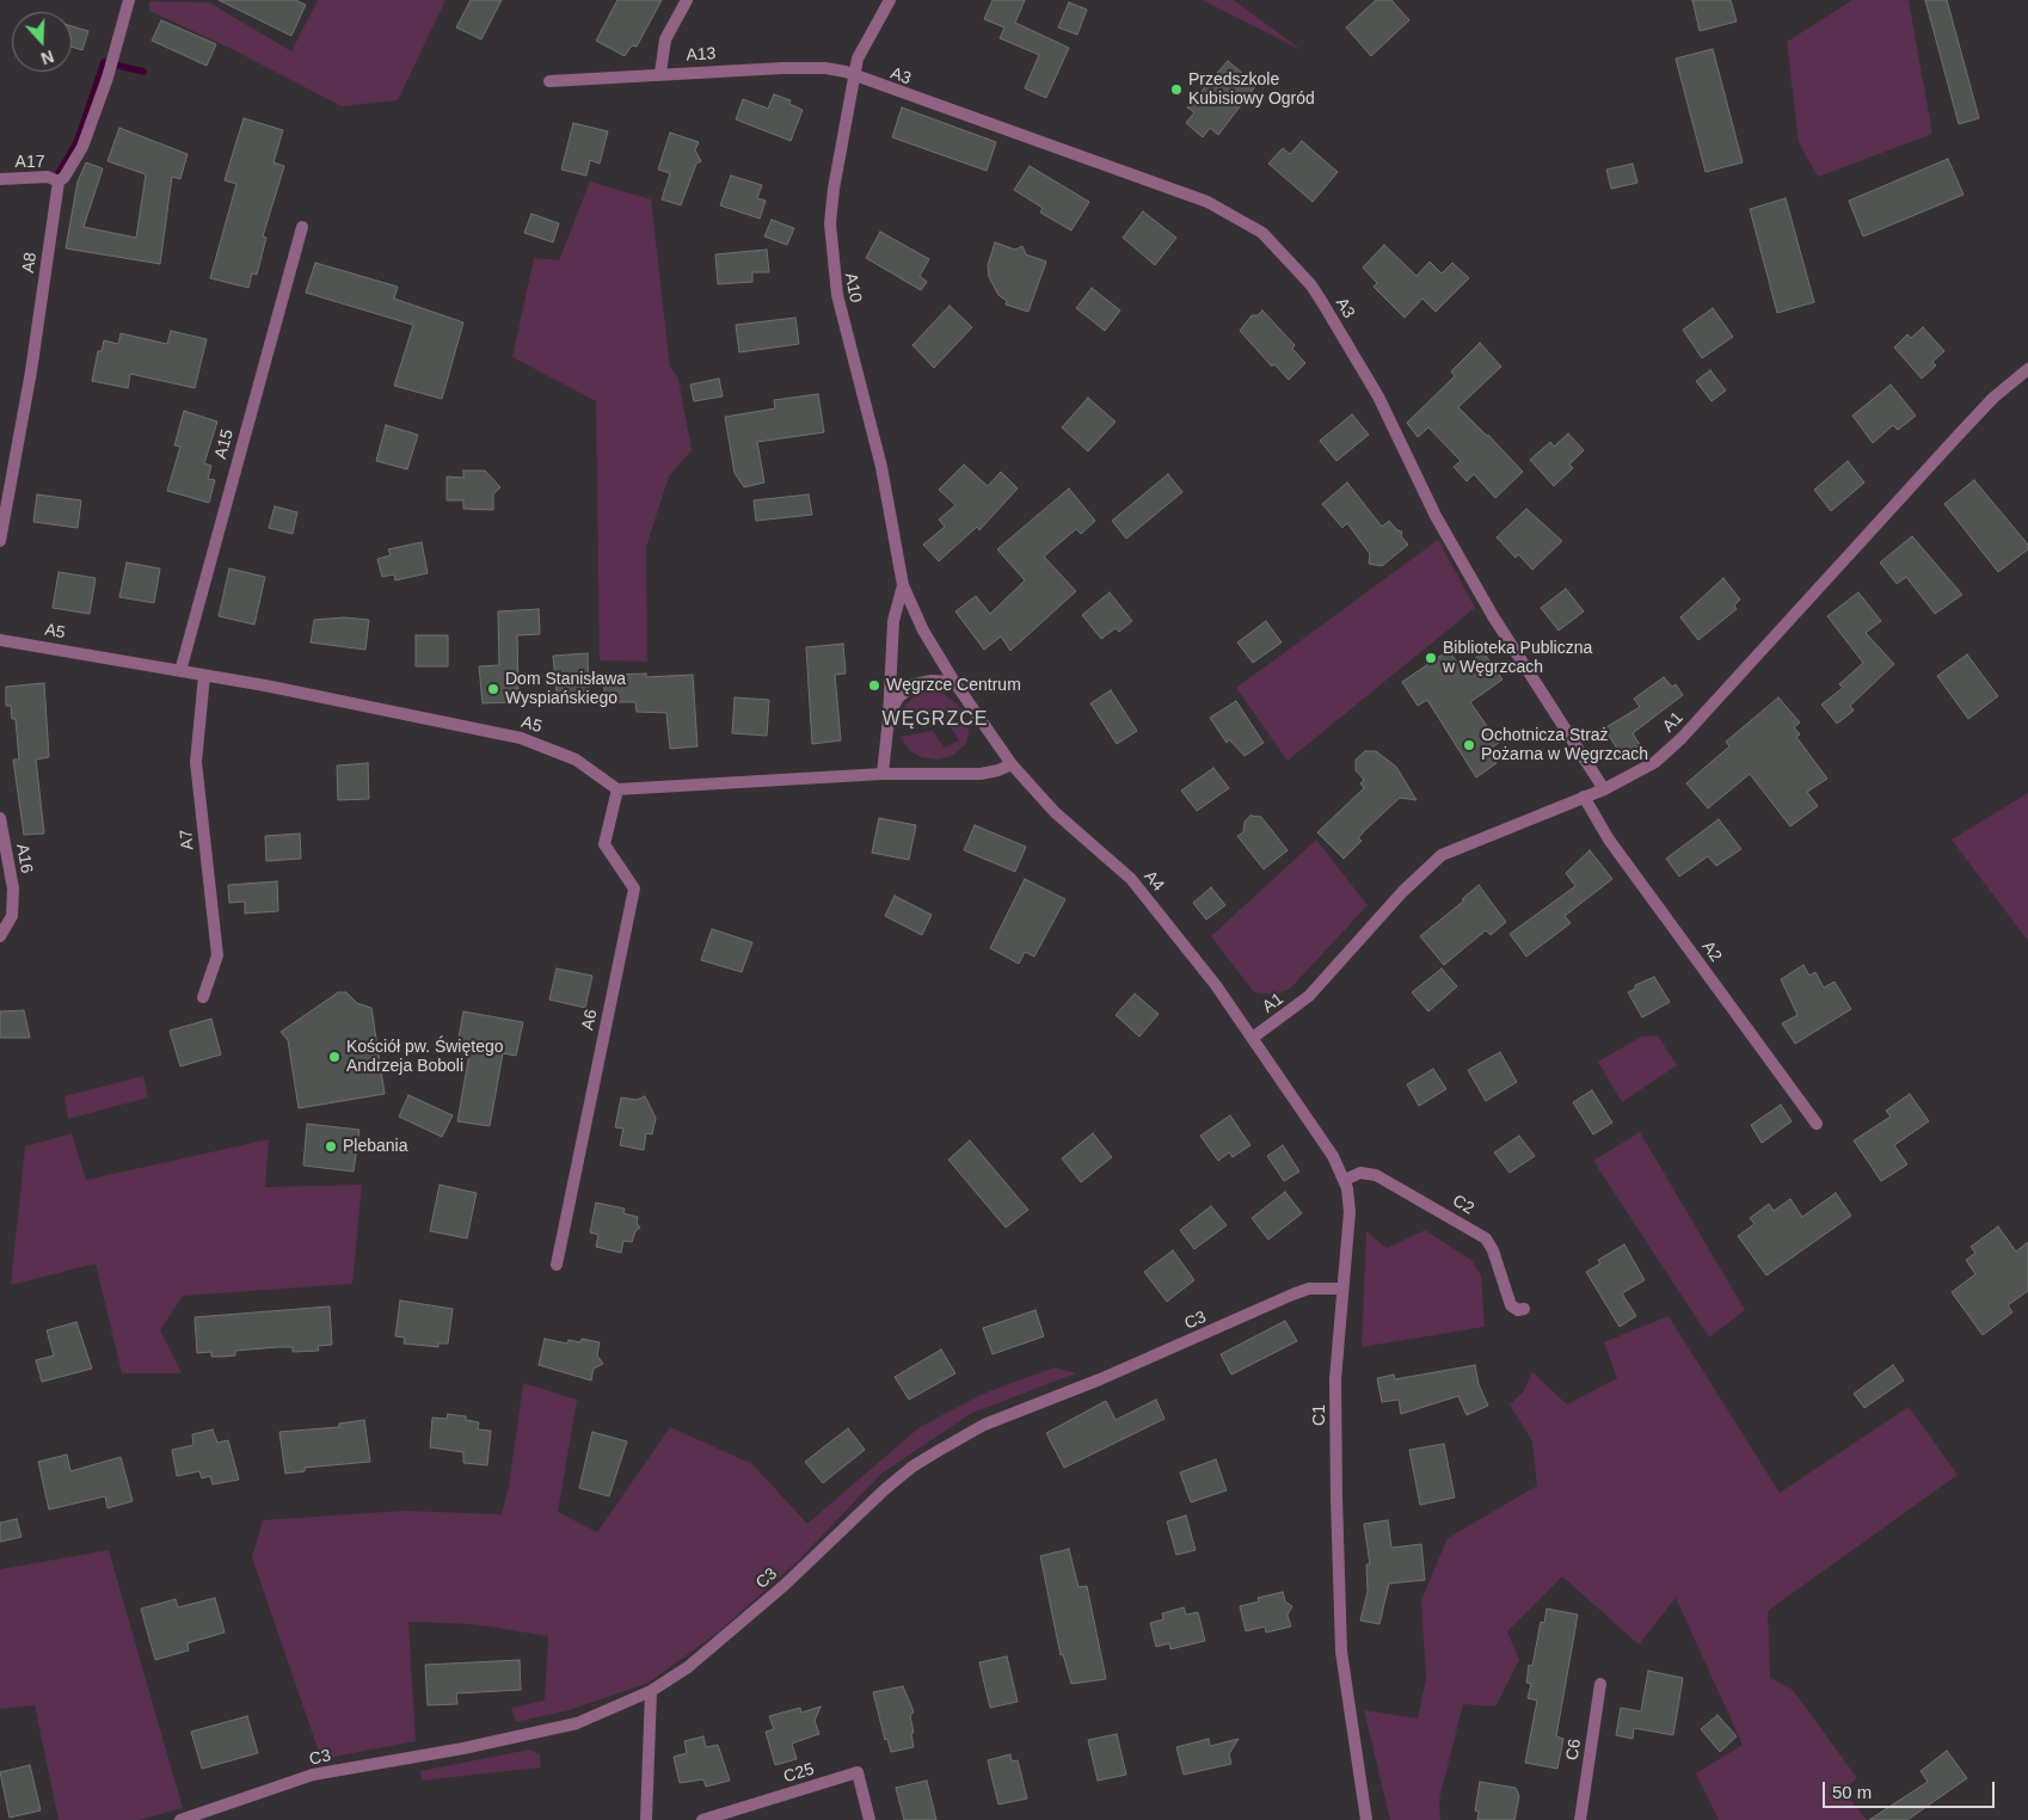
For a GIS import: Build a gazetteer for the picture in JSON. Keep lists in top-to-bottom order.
{
  "streets": {
    "street": [
      "A13",
      "A3",
      "A17",
      "A8",
      "A10",
      "A15",
      "A5",
      "A1",
      "A7",
      "A16",
      "A4",
      "A2",
      "A6",
      "C2",
      "C3",
      "C1",
      "C6",
      "C25"
    ]
  },
  "crossings": [
    ["A13", "A3"],
    ["A13", "A10"],
    ["A3", "A10"],
    ["A3", "A1"],
    ["A17", "A8"],
    ["A10", "A4"],
    ["A15", "A5"],
    ["A5", "A7"],
    ["A5", "A6"],
    ["A1", "A4"],
    ["A1", "A2"],
    ["A1", "C1"],
    ["A4", "C1"],
    ["C2", "C1"],
    ["C3", "C1"]
  ],
  "districts": ["WĘGRZCE"],
  "places": [
    "Przedszkole Kubisiowy Ogród",
    "Biblioteka Publiczna w Węgrzcach",
    "Węgrzce Centrum",
    "Dom Stanisława Wyspiańskiego",
    "Ochotnicza Straż Pożarna w Węgrzcach",
    "Kościół pw. Świętego Andrzeja Boboli",
    "Plebania"
  ],
  "scale_bar": "50 m",
  "north": "bottom"
}
